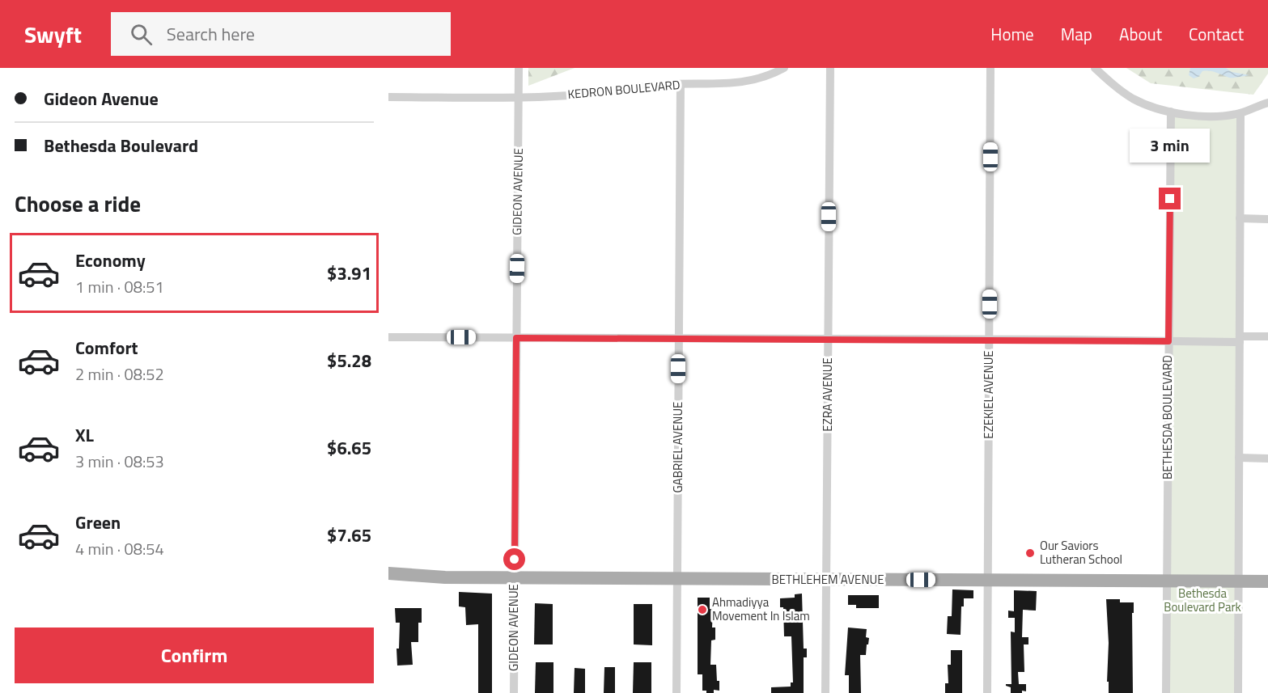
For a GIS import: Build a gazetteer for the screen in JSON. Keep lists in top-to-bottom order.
{
  "streets": {
    "main road": ["BETHLEHEM AVENUE"],
    "street": [
      "KEDRON BOULEVARD",
      "GIDEON AVENUE",
      "EZRA AVENUE",
      "EZEKIEL AVENUE",
      "BETHESDA BOULEVARD",
      "GABRIEL AVENUE"
    ]
  },
  "crossings": [
    ["KEDRON BOULEVARD", "GIDEON AVENUE"],
    ["KEDRON BOULEVARD", "GABRIEL AVENUE"],
    ["GIDEON AVENUE", "BETHLEHEM AVENUE"],
    ["EZRA AVENUE", "BETHLEHEM AVENUE"],
    ["EZEKIEL AVENUE", "BETHLEHEM AVENUE"],
    ["BETHESDA BOULEVARD", "BETHLEHEM AVENUE"],
    ["GABRIEL AVENUE", "BETHLEHEM AVENUE"]
  ],
  "parks": ["Bethesda Boulevard Park"],
  "places": ["Our Saviors Lutheran School", "Ahmadiyya Movement In Islam"],
  "page": {
    "header": "Swyft",
    "search": "Search here",
    "nav": [
      "Home",
      "Map",
      "About",
      "Contact"
    ],
    "banner": ["Gideon Avenue", "Bethesda Boulevard"],
    "bubble": "3 min",
    "heading": "Choose a ride",
    "list": [
      {
        "name": "Economy",
        "note": "1 min · 08:51",
        "value": "$3.91"
      },
      {
        "name": "Comfort",
        "note": "2 min · 08:52",
        "value": "$5.28"
      },
      {
        "name": "XL",
        "note": "3 min · 08:53",
        "value": "$6.65"
      },
      {
        "name": "Green",
        "note": "4 min · 08:54",
        "value": "$7.65"
      }
    ],
    "buttons": "Confirm"
  }
}
